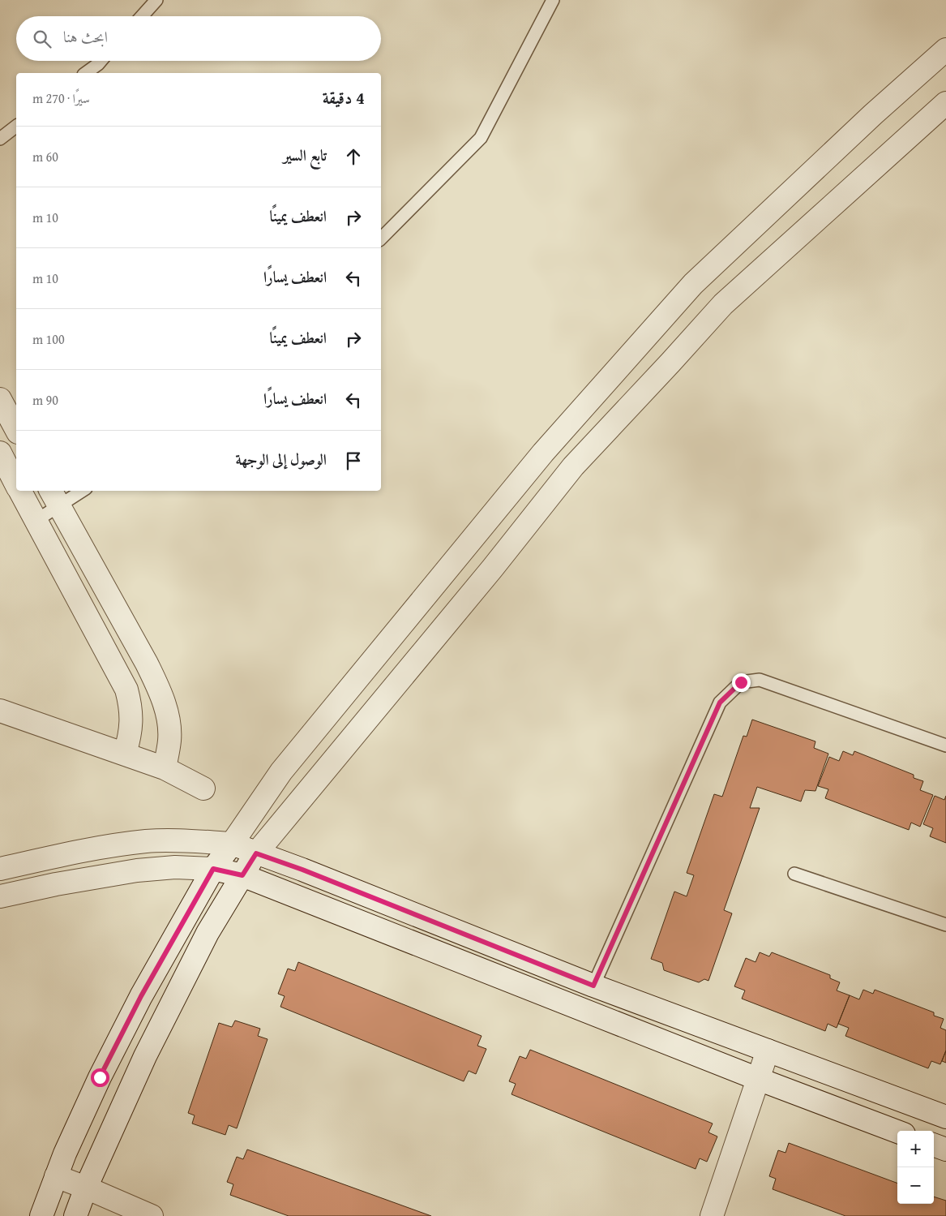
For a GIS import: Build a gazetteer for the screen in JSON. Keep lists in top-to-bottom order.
{
  "page": {
    "search": "ابحث هنا",
    "heading": ["4 دقيقة", "سيرًا · 270 m"],
    "list": [
      ["تابع السير", "60 m"],
      ["انعطف يمينًا", "10 m"],
      ["انعطف يسارًا", "10 m"],
      ["انعطف يمينًا", "100 m"],
      ["انعطف يسارًا", "90 m"],
      "الوصول إلى الوجهة"
    ],
    "map_buttons": ["+", "−"]
  }
}
